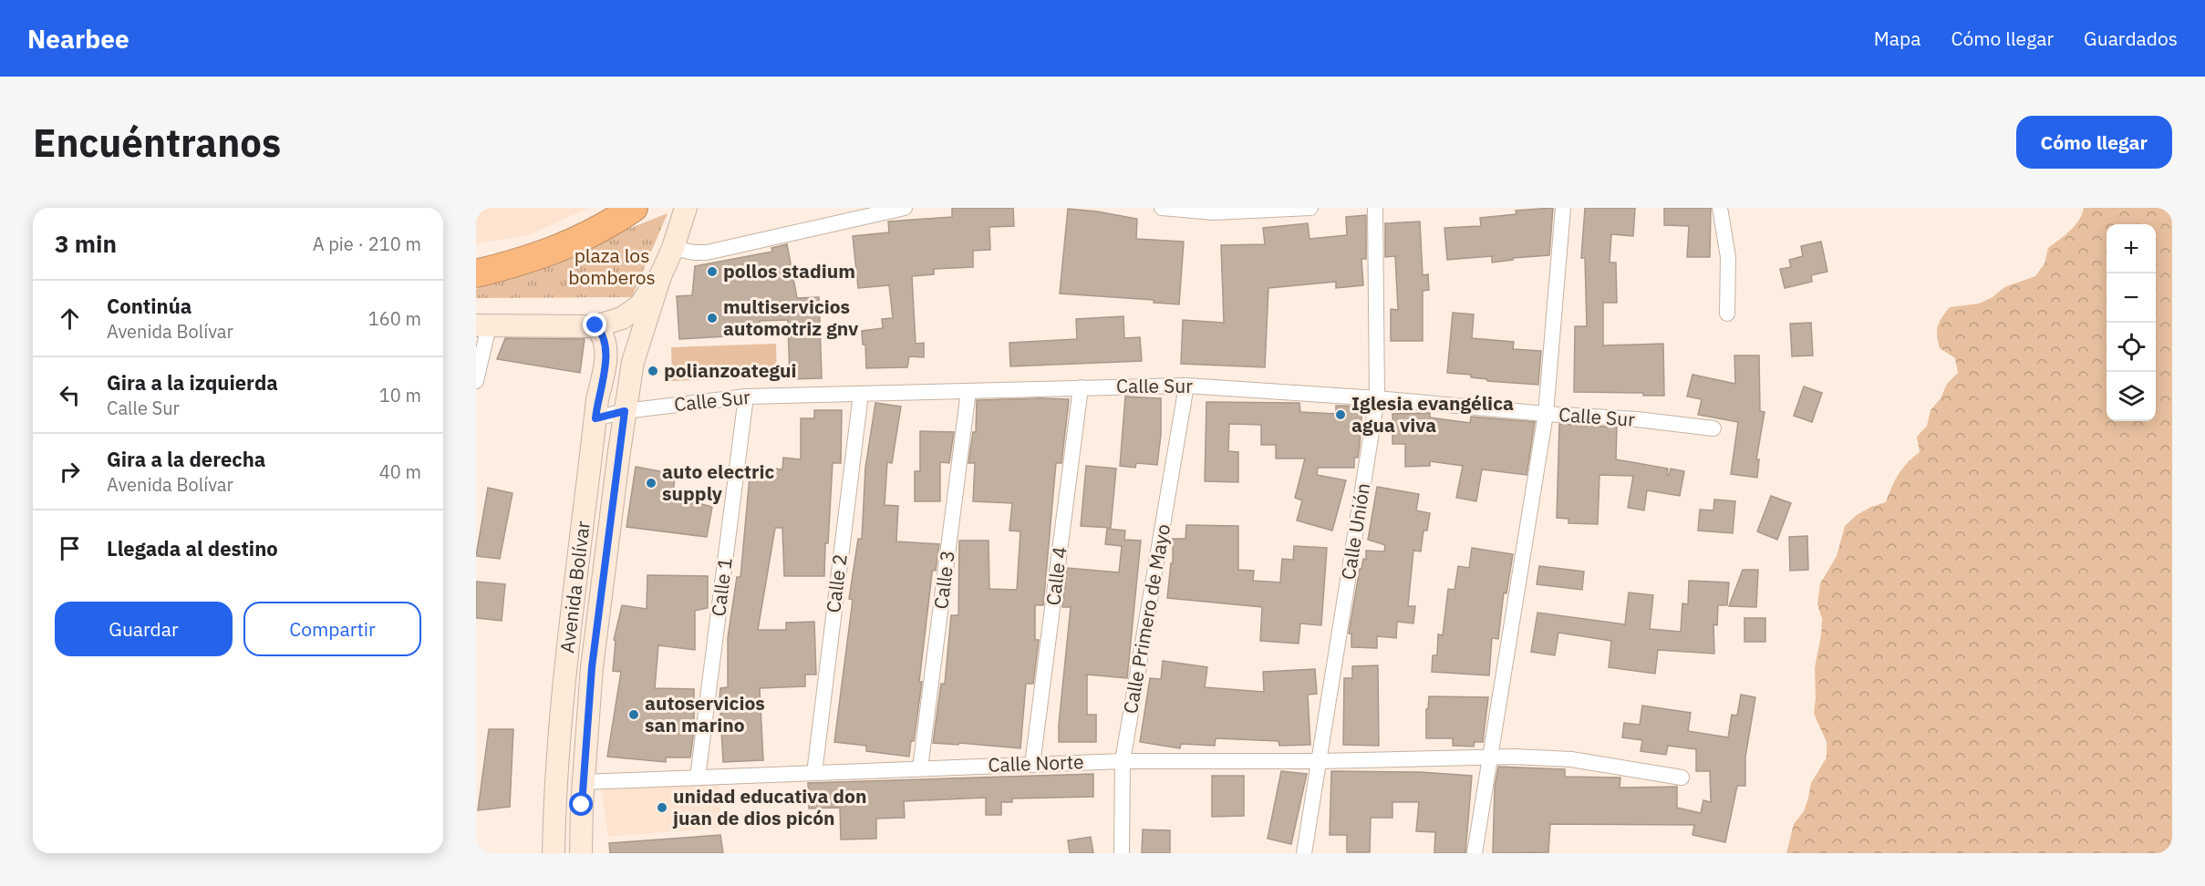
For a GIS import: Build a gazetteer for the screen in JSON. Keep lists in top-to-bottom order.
{
  "streets": {
    "street": [
      "Calle Sur",
      "Calle Unión",
      "Calle 4",
      "Calle 3",
      "Calle 2",
      "Avenida Bolívar",
      "Calle 1",
      "Calle Primero de Mayo",
      "Calle Norte"
    ]
  },
  "crossings": [
    ["Calle Sur", "Calle Unión"],
    ["Calle Sur", "Calle 4"],
    ["Calle Sur", "Calle 3"],
    ["Calle Sur", "Calle 2"],
    ["Calle Sur", "Avenida Bolívar"],
    ["Calle Sur", "Calle 1"],
    ["Calle Sur", "Calle Primero de Mayo"],
    ["Calle Unión", "Calle Norte"],
    ["Calle 4", "Calle Norte"],
    ["Calle 3", "Calle Norte"],
    ["Calle 2", "Calle Norte"],
    ["Avenida Bolívar", "Calle Norte"],
    ["Calle 1", "Calle Norte"],
    ["Calle Primero de Mayo", "Calle Norte"]
  ],
  "parks": ["plaza los bomberos"],
  "places": [
    "pollos stadium",
    "multiservicios automotriz gnv",
    "polianzoategui",
    "Iglesia evangélica agua viva",
    "auto electric supply",
    "autoservicios san marino",
    "unidad educativa don juan de dios picón"
  ],
  "page": {
    "header": "Nearbee",
    "nav": ["Mapa", "Cómo llegar", "Guardados"],
    "buttons": [
      "Cómo llegar",
      ["Guardar", "Compartir"]
    ],
    "title": "Encuéntranos",
    "heading": ["3 min", "A pie · 210 m"],
    "map_buttons": ["+", "−"],
    "list": [
      ["Continúa", "Avenida Bolívar", "160 m"],
      ["Gira a la izquierda", "Calle Sur", "10 m"],
      ["Gira a la derecha", "Avenida Bolívar", "40 m"],
      "Llegada al destino"
    ]
  }
}
